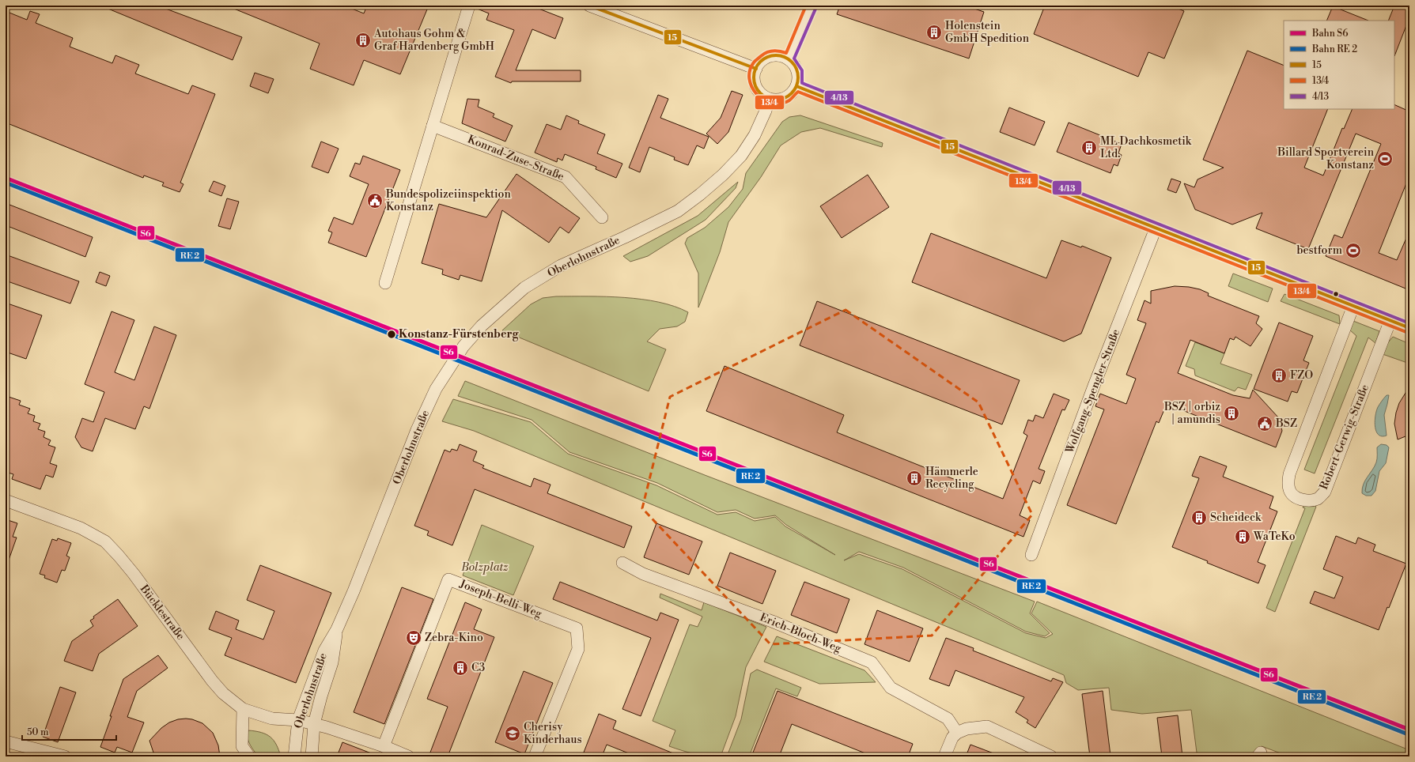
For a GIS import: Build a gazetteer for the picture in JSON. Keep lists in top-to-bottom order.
{
  "streets": {
    "street": [
      "Konrad-Zuse-Straße",
      "Oberlohnstraße",
      "Wolfgang-Spengler-Straße",
      "Robert-Gerwig-Straße",
      "Joseph-Belli-Weg",
      "Bücklestraße",
      "Erich-Bloch-Weg"
    ]
  },
  "crossings": [
    ["Oberlohnstraße", "Bücklestraße"],
    ["Joseph-Belli-Weg", "Bücklestraße"]
  ],
  "parks": ["Bolzplatz"],
  "places": {
    "building": [
      "Holenstein GmbH Spedition",
      "Autohaus Gohm & Graf Hardenberg GmbH",
      "ML Dachkosmetik Ltd.",
      "FZO",
      "BSZ | orbiz | amundis",
      "Hämmerle Recycling",
      "Scheideck",
      "WaTeKo",
      "C3"
    ],
    "sports": ["Billard Sportverein Konstanz", "bestform"],
    "public building": ["Bundespolizeiinspektion Konstanz", "BSZ"],
    "other": ["Konstanz-Fürstenberg"],
    "theatre": ["Zebra-Kino"],
    "school or university": ["Cherisy Kinderhaus"]
  },
  "lines": [
    "transit line 15",
    "transit line 13/4",
    "transit line 4/13",
    "rail line S6"
  ],
  "legend": [
    "Bahn S6",
    "Bahn RE 2",
    "15",
    "13/4",
    "4/13"
  ],
  "scale_bar": "50 m"
}
